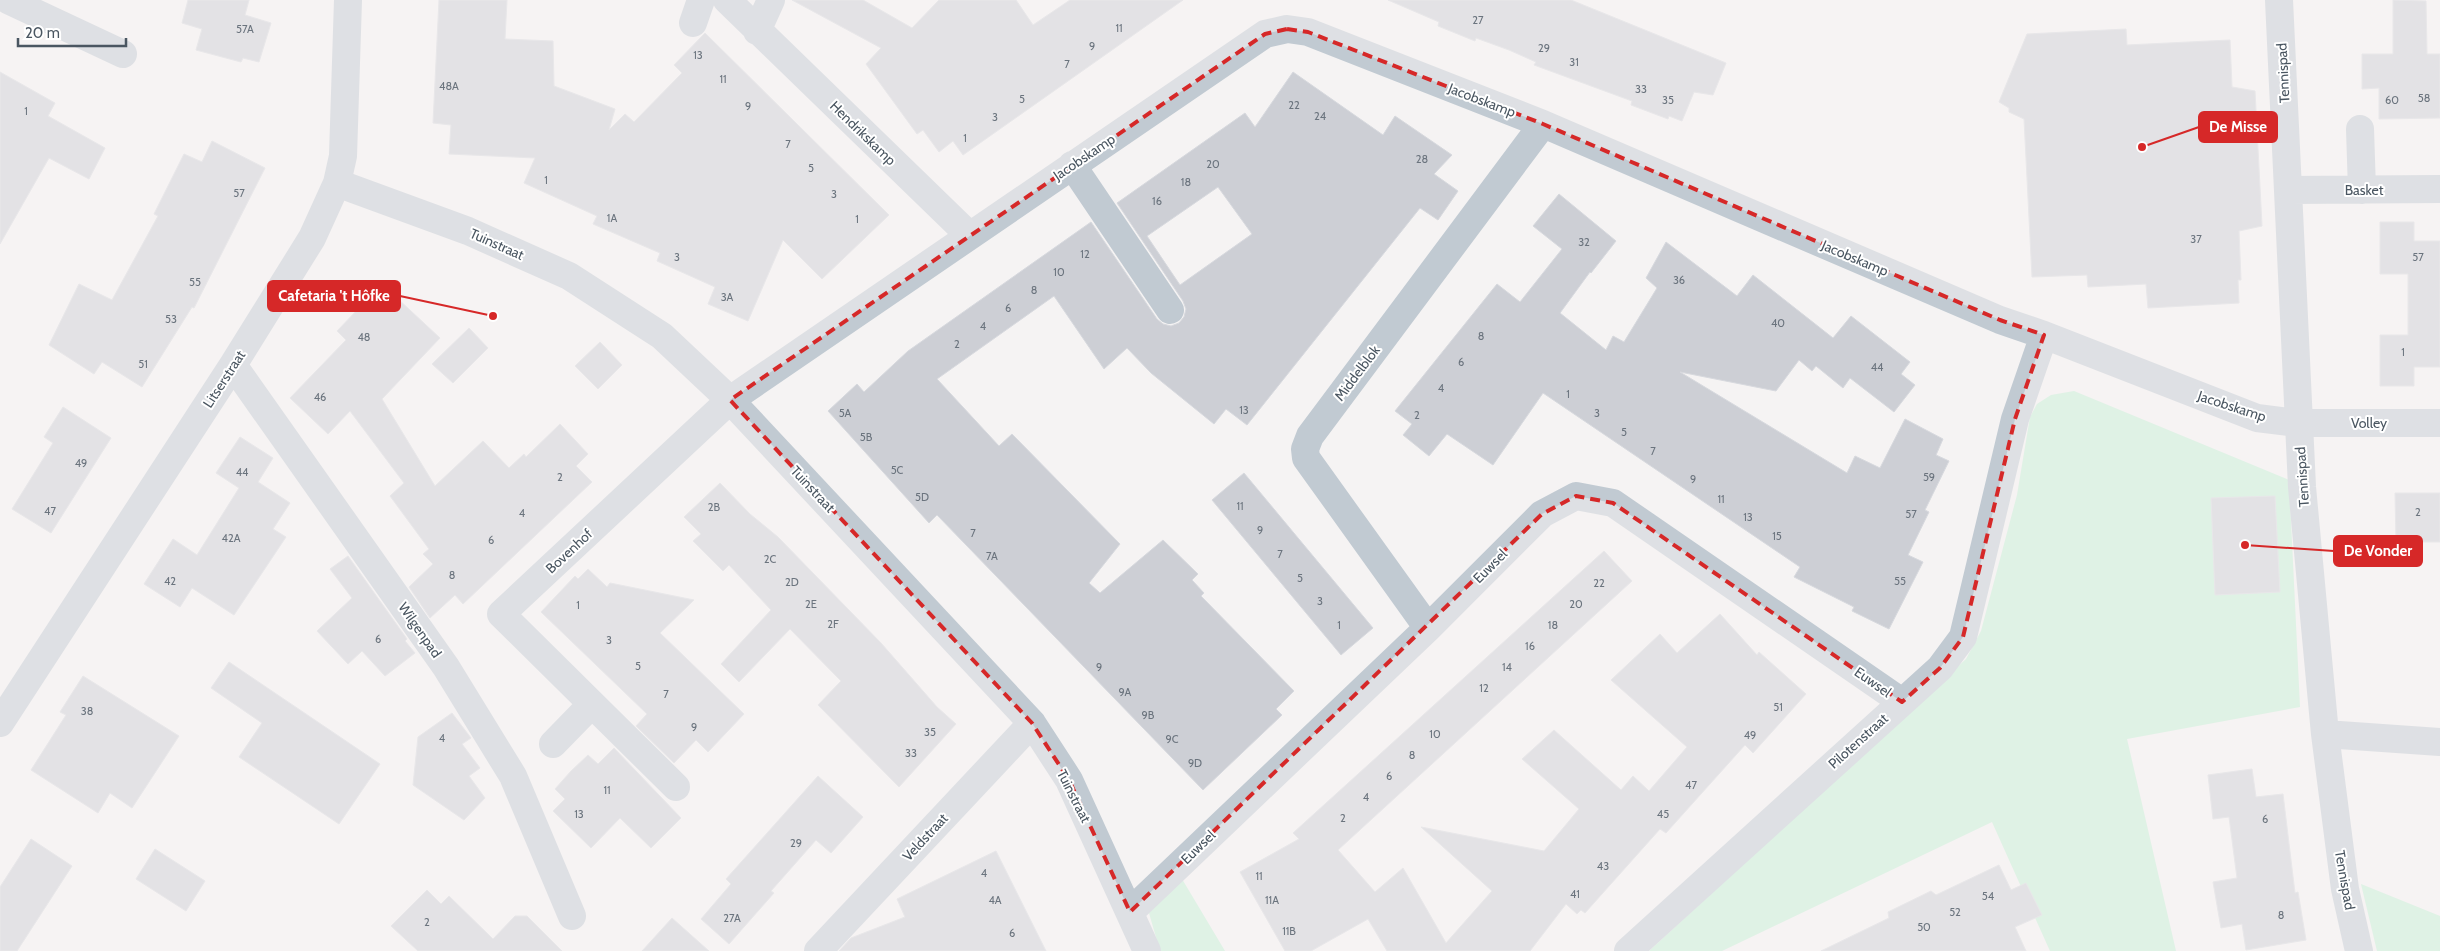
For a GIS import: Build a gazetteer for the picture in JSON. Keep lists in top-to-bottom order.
{
  "streets": {
    "street": [
      "Tennispad",
      "Jacobskamp",
      "Hendrikskamp",
      "Basket",
      "Tuinstraat",
      "Middelblok",
      "Litserstraat",
      "Volley",
      "Bovenhof",
      "Euwsel",
      "Wilgenpad",
      "Pilotenstraat",
      "Veldstraat"
    ]
  },
  "crossings": [
    ["Tennispad", "Jacobskamp"],
    ["Tennispad", "Basket"],
    ["Tennispad", "Volley"],
    ["Jacobskamp", "Hendrikskamp"],
    ["Jacobskamp", "Tuinstraat"],
    ["Jacobskamp", "Middelblok"],
    ["Jacobskamp", "Volley"],
    ["Jacobskamp", "Bovenhof"],
    ["Jacobskamp", "Pilotenstraat"],
    ["Tuinstraat", "Litserstraat"],
    ["Tuinstraat", "Bovenhof"],
    ["Tuinstraat", "Euwsel"],
    ["Tuinstraat", "Veldstraat"],
    ["Middelblok", "Euwsel"],
    ["Litserstraat", "Wilgenpad"],
    ["Euwsel", "Pilotenstraat"]
  ],
  "places": ["De Misse", "Cafetaria 't Hôfke", "De Vonder"],
  "house_numbers": [
    "27",
    "11",
    "57A",
    "9",
    "29",
    "13",
    "31",
    "7",
    "11",
    "48A",
    "33",
    "58",
    "5",
    "35",
    "60",
    "22",
    "9",
    "1",
    "24",
    "3",
    "1",
    "7",
    "28",
    "20",
    "5",
    "1",
    "18",
    "57",
    "3",
    "16",
    "1A",
    "1",
    "37",
    "32",
    "12",
    "3",
    "57",
    "10",
    "36",
    "55",
    "8",
    "3A",
    "6",
    "53",
    "40",
    "4",
    "8",
    "48",
    "2",
    "1",
    "6",
    "51",
    "44",
    "4",
    "1",
    "46",
    "13",
    "5A",
    "3",
    "2",
    "5",
    "5B",
    "7",
    "49",
    "5C",
    "44",
    "2",
    "59",
    "9",
    "5D",
    "11",
    "11",
    "2B",
    "47",
    "2",
    "4",
    "57",
    "13",
    "9",
    "7",
    "15",
    "42A",
    "6",
    "7",
    "7A",
    "2C",
    "8",
    "5",
    "42",
    "55",
    "2D",
    "22",
    "3",
    "2E",
    "20",
    "1",
    "2F",
    "1",
    "18",
    "6",
    "3",
    "16",
    "5",
    "9",
    "14",
    "12",
    "9A",
    "7",
    "51",
    "38",
    "9B",
    "9",
    "35",
    "10",
    "49",
    "4",
    "9C",
    "33",
    "8",
    "9D",
    "6",
    "47",
    "11",
    "4",
    "13",
    "45",
    "2",
    "6",
    "29",
    "43",
    "4",
    "11",
    "41",
    "54",
    "4A",
    "11A",
    "52",
    "8",
    "27A",
    "2",
    "50",
    "11B",
    "6"
  ],
  "scale_bar": "20 m"
}
